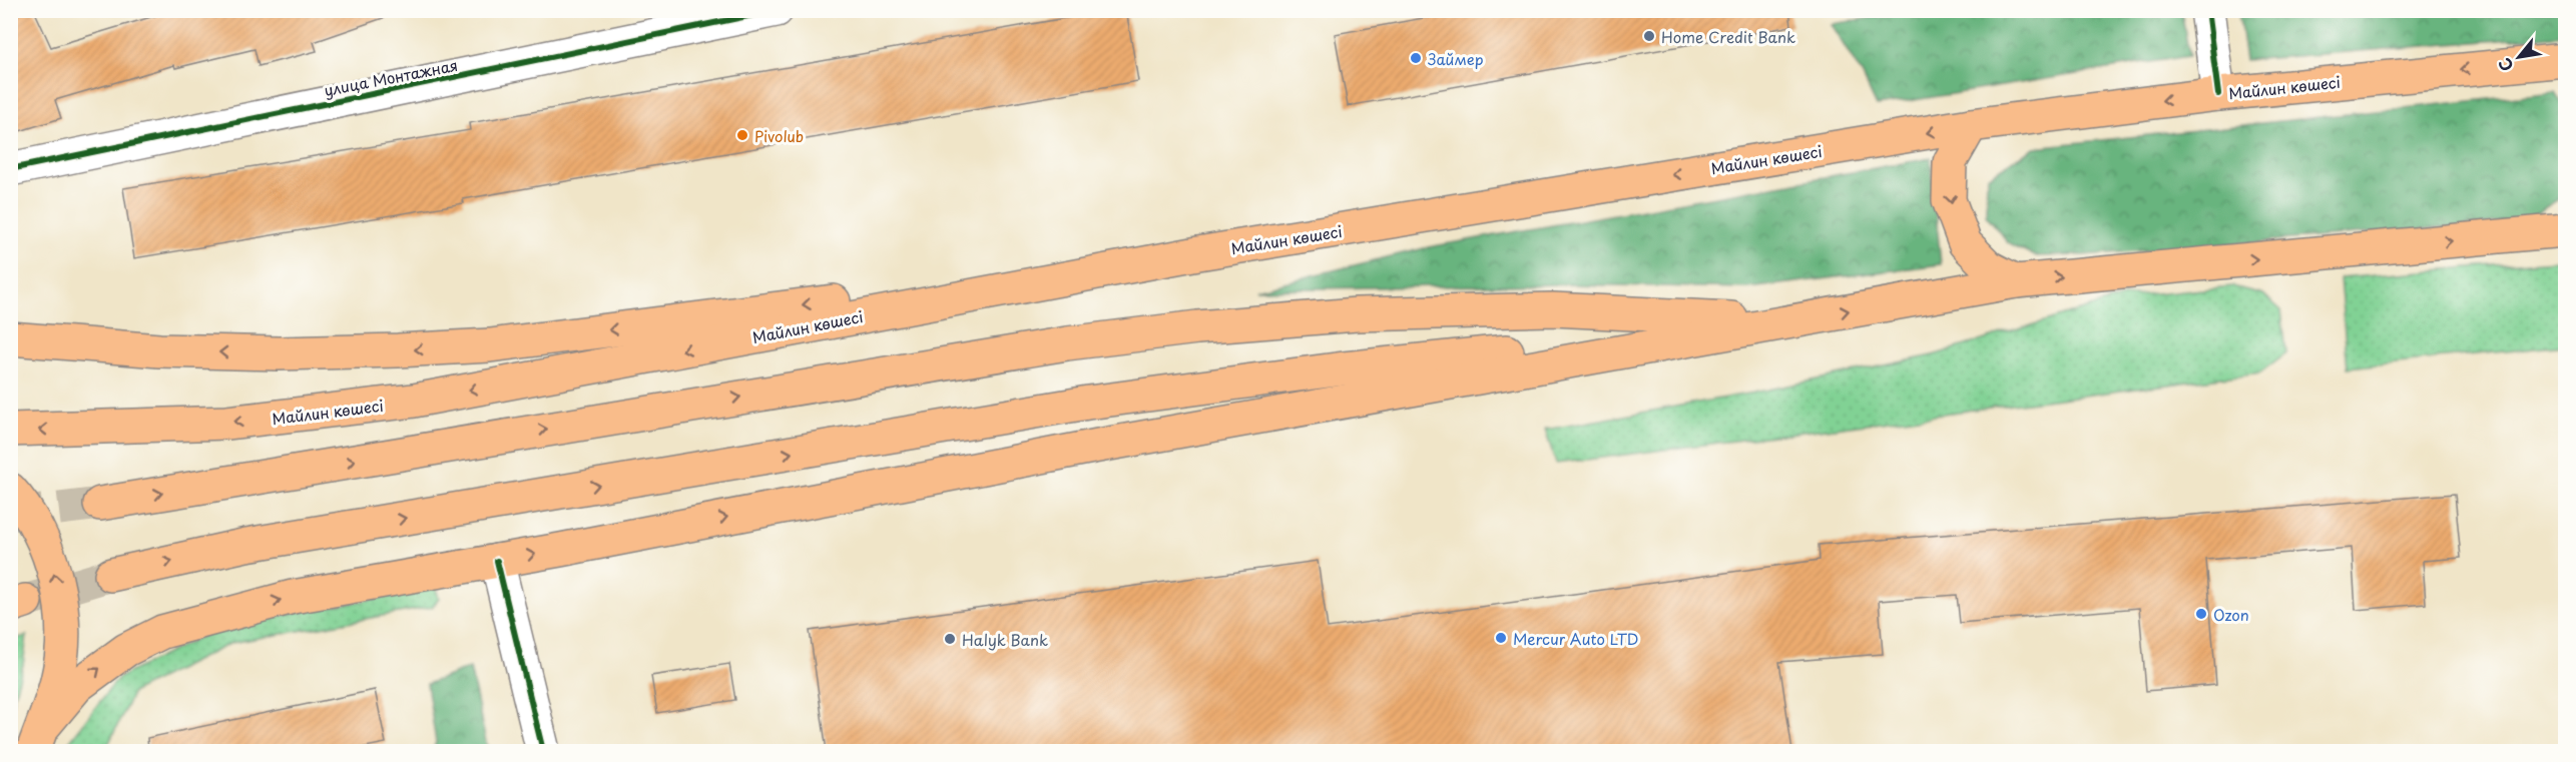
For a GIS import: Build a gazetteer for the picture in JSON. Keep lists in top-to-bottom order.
{
  "streets": {
    "main road": ["Майлин көшесі"],
    "street": ["улица Монтажная"]
  },
  "places": [
    "Home Credit Bank",
    "Займер",
    "Pivolub",
    "Ozon",
    "Mercur Auto LTD",
    "Halyk Bank"
  ],
  "north": "bottom left"
}
